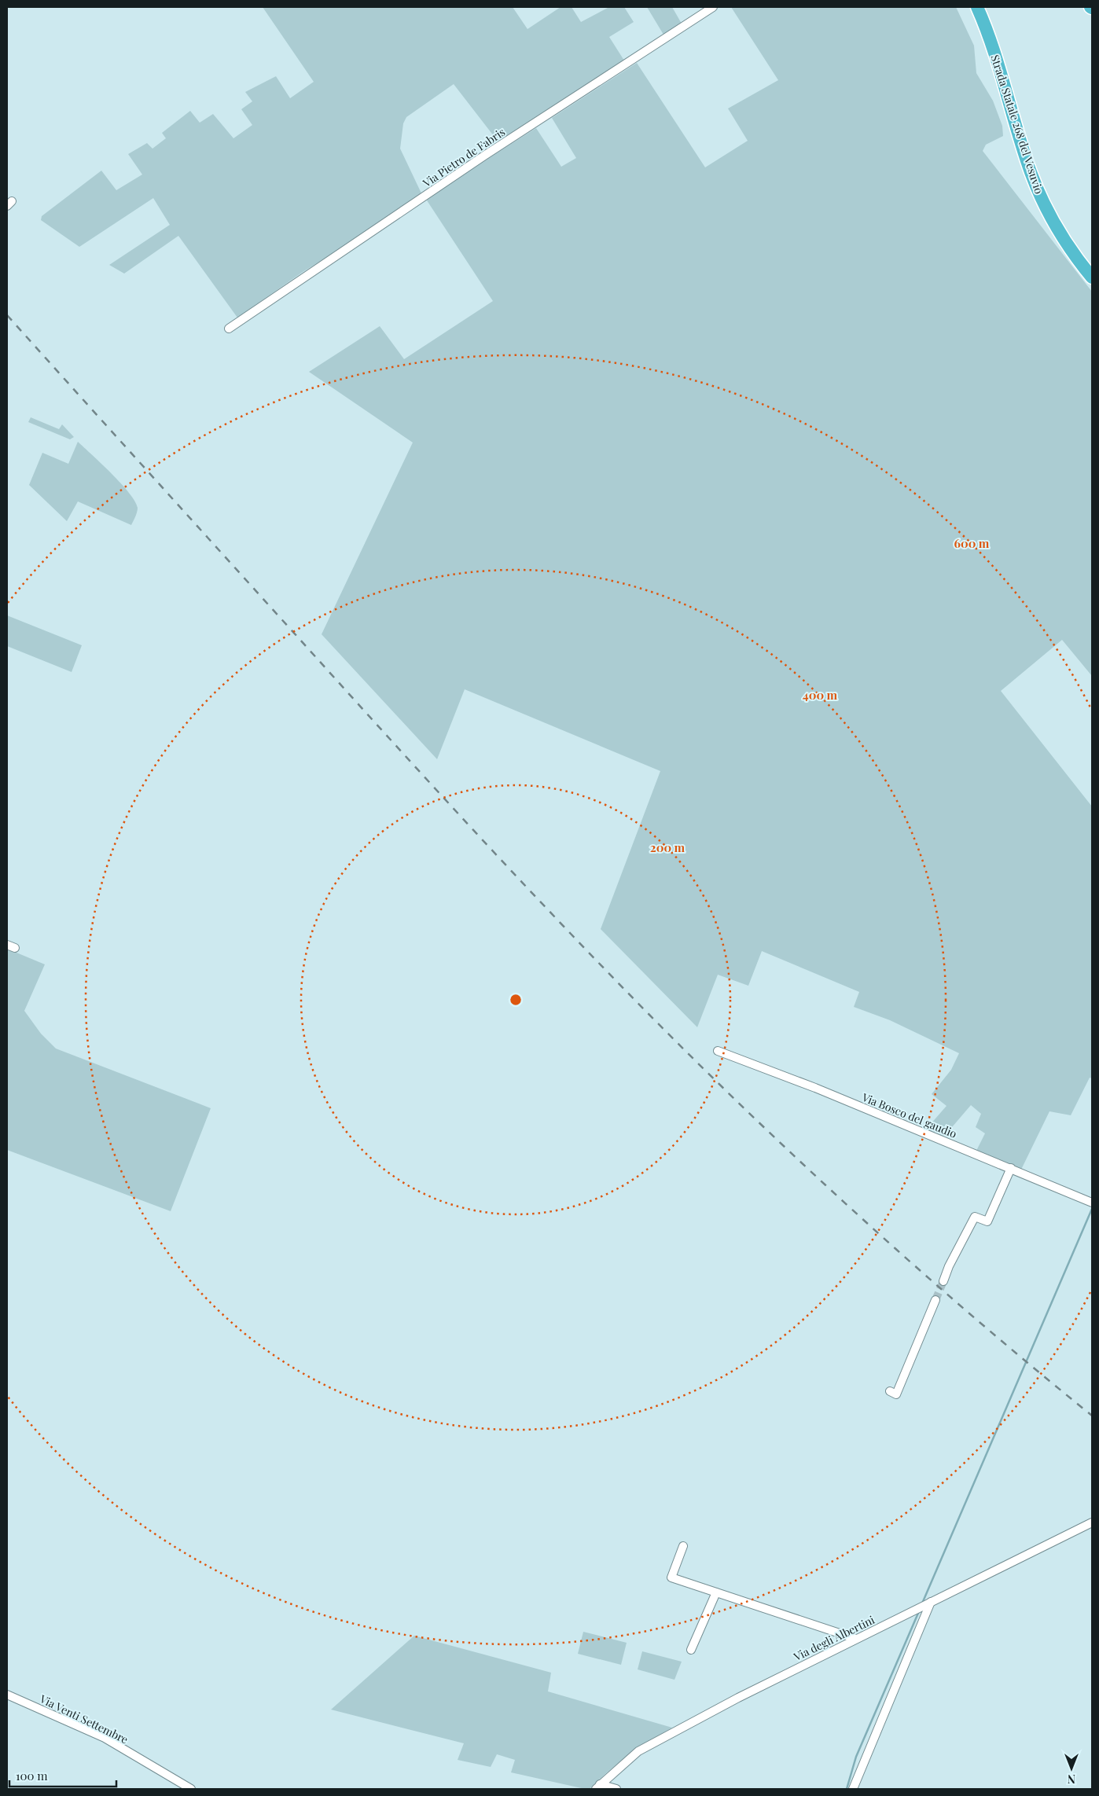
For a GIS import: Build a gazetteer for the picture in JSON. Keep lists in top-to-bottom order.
{
  "streets": {
    "highway": ["Strada Statale 268 del Vesuvio"],
    "street": [
      "Via Pietro de Fabris",
      "Via Bosco del gaudio",
      "Via degli Albertini",
      "Via Venti Settembre"
    ]
  },
  "scale_bar": "100 m",
  "north": "bottom",
  "rings": ["600 m", "400 m", "200 m"]
}
